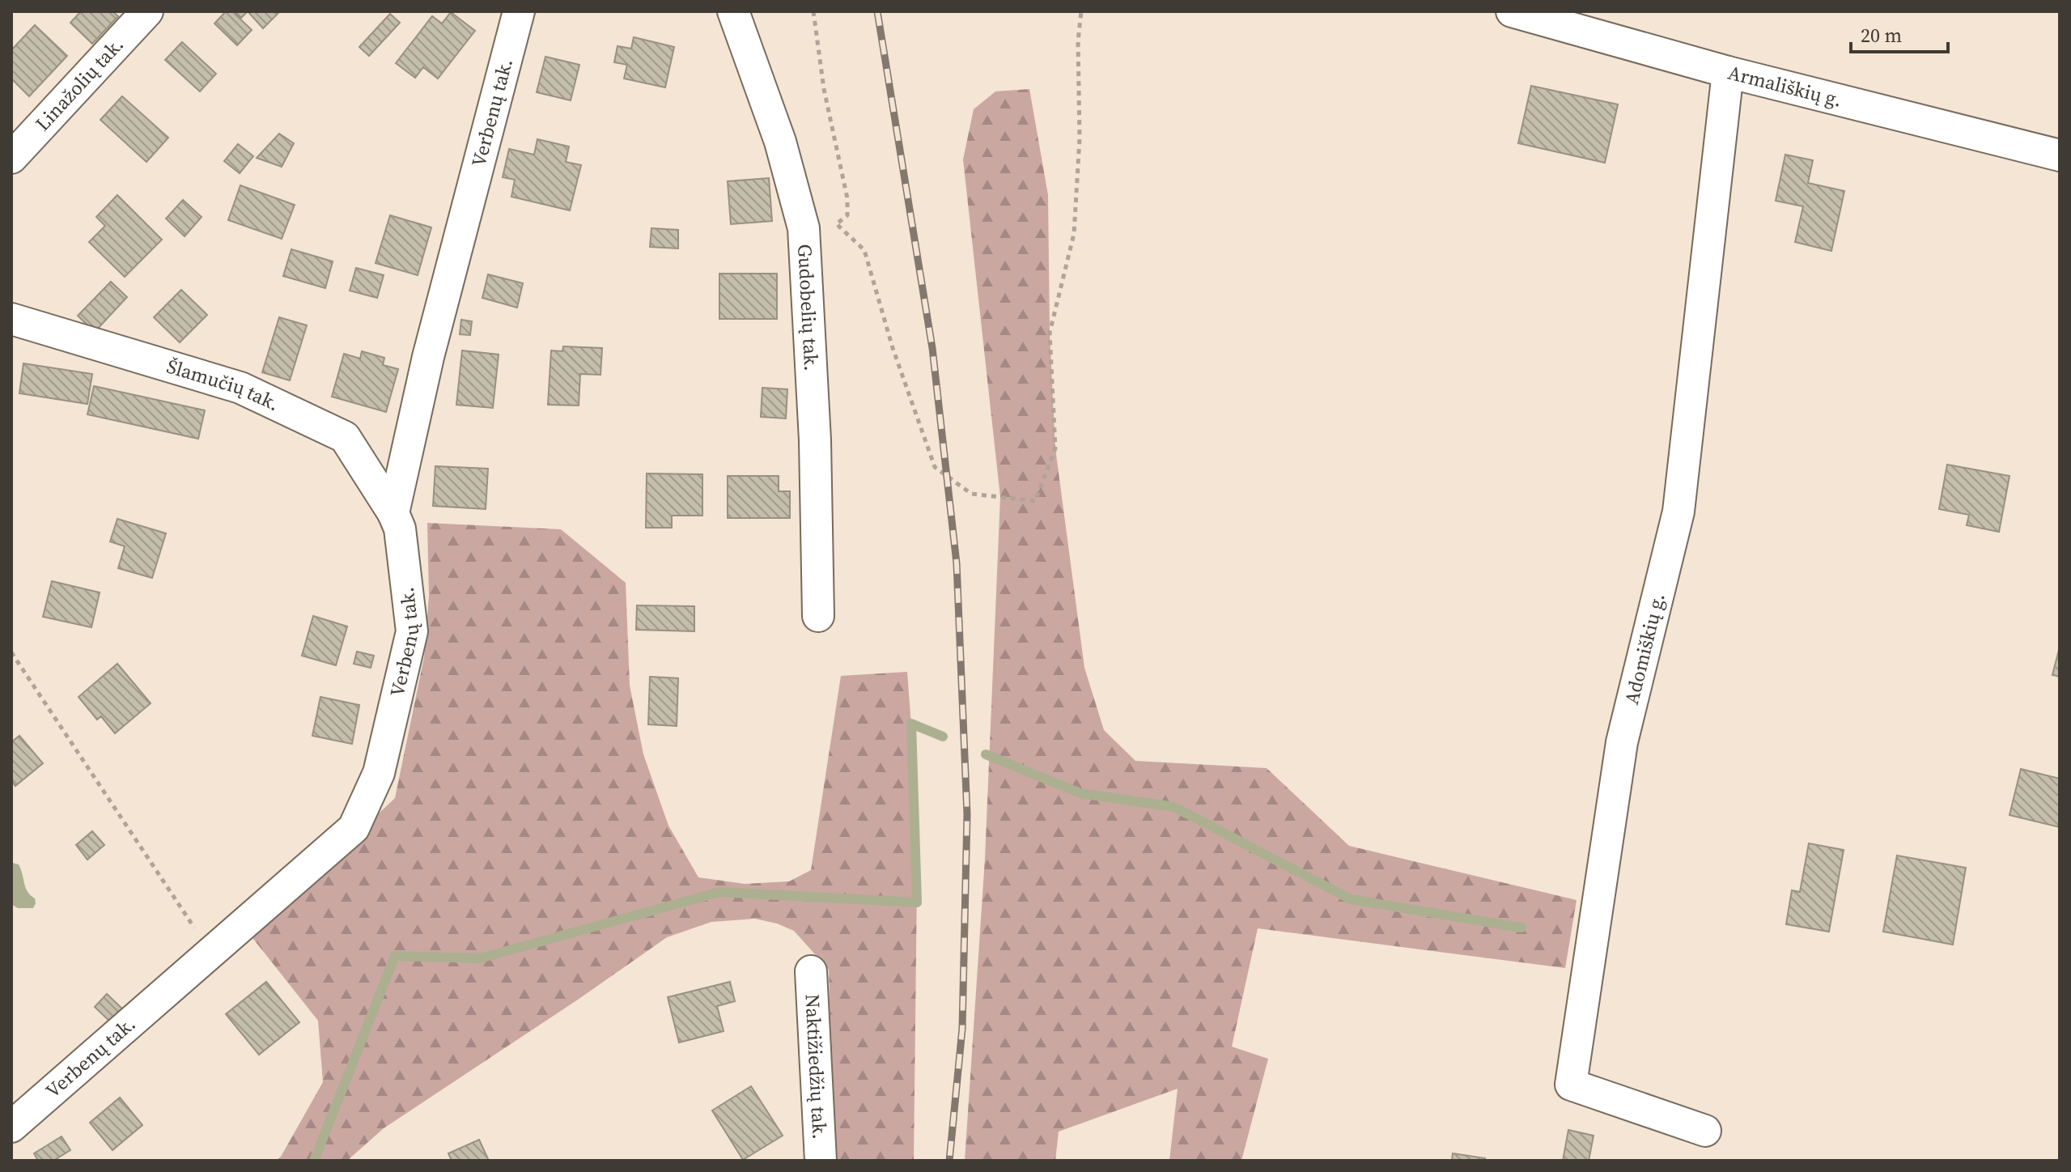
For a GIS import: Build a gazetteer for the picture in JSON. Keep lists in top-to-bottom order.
{
  "streets": {
    "street": [
      "Linažolių tak.",
      "Armališkių g.",
      "Verbenų tak.",
      "Gudobelių tak.",
      "Šlamučių tak.",
      "Adomiškių g.",
      "Naktižiedžių tak."
    ]
  },
  "crossings": [
    ["Armališkių g.", "Adomiškių g."],
    ["Verbenų tak.", "Šlamučių tak."]
  ],
  "scale_bar": "20 m"
}
